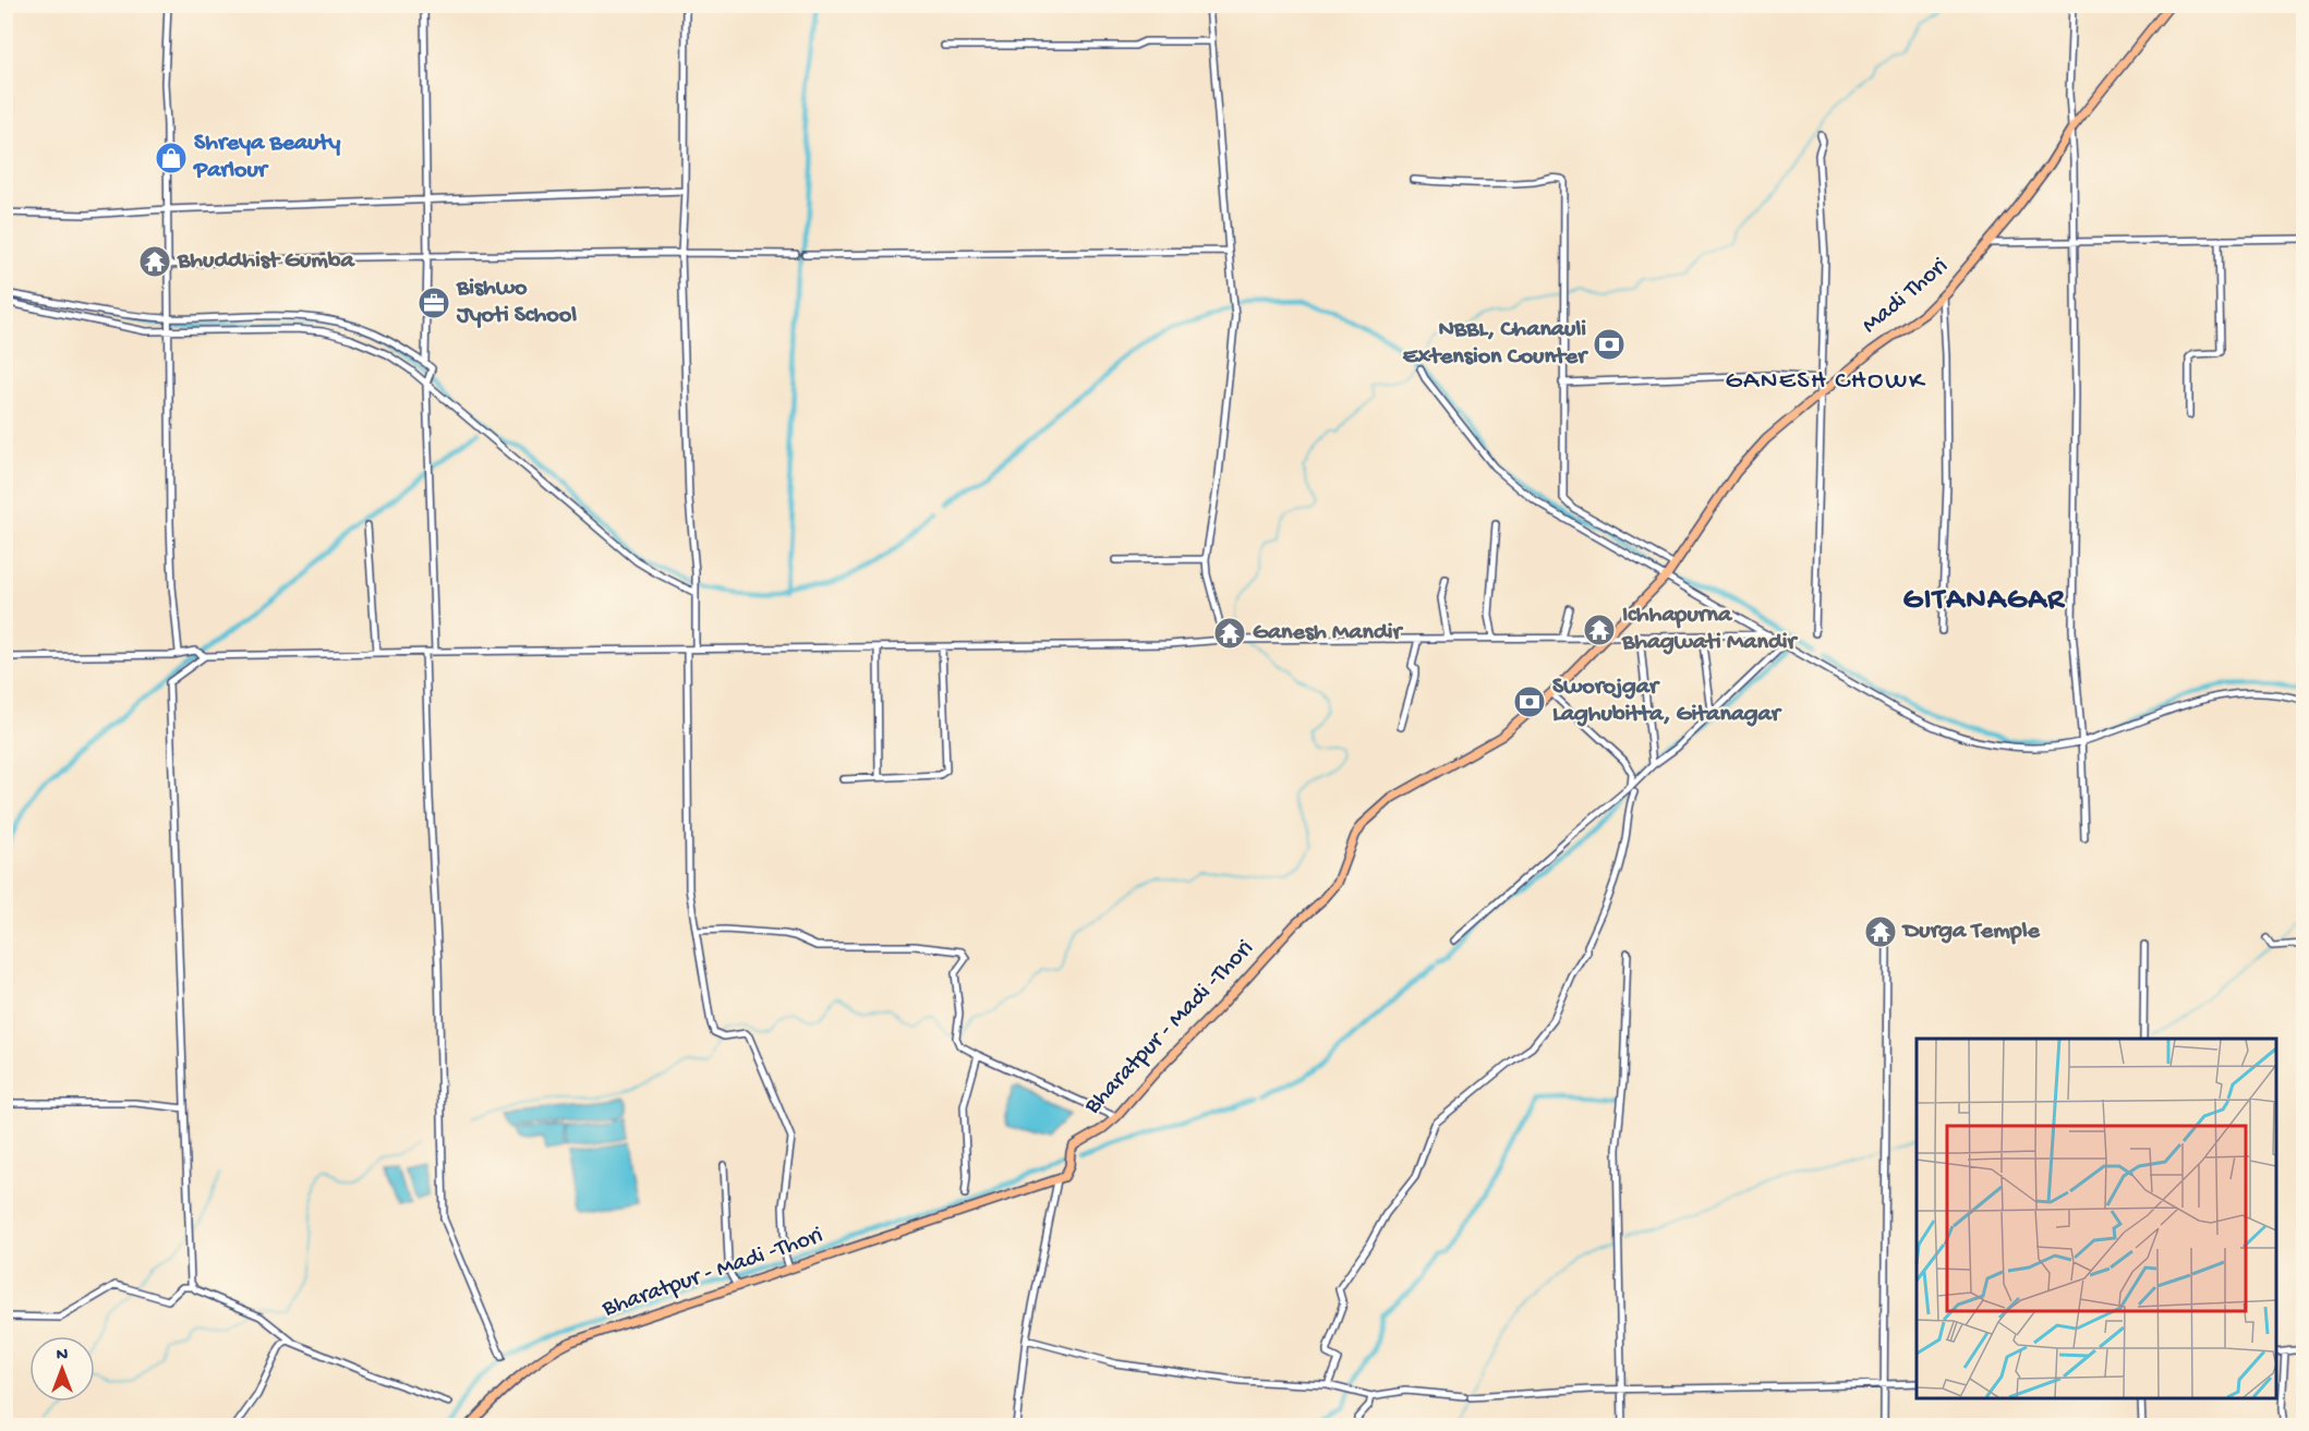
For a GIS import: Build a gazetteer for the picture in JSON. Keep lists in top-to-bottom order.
{
  "streets": {
    "main road": ["Madi Thori", "Bharatpur - Madi -Thori"]
  },
  "crossings": [
    ["Madi Thori", "Bharatpur - Madi -Thori"]
  ],
  "districts": ["GANESH CHOWK", "GITANAGAR"],
  "places": {
    "shop": ["Shreya Beauty Parlour"],
    "temple": [
      "Bhuddhist Gumba",
      "Ichhapurna Bhagwati Mandir",
      "Ganesh Mandir",
      "Durga Temple"
    ],
    "office": ["Bishwo Jyoti School"],
    "bank": ["NBBL, Chanauli Extension Counter", "Sworojgar Laghubitta, Gitanagar"]
  },
  "north": "top"
}
